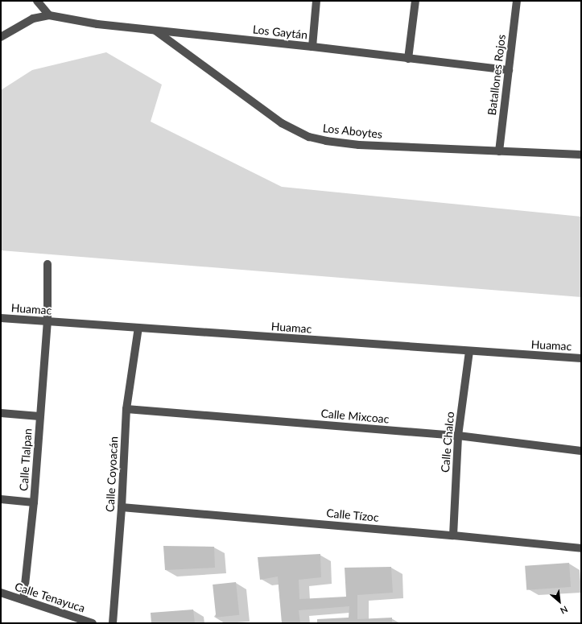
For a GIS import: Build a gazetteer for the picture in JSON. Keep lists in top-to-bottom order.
{
  "streets": {
    "street": [
      "Los Gaytán",
      "Batallones Rojos",
      "Los Aboytes",
      "Huamac",
      "Calle Mixcoac",
      "Calle Chalco",
      "Calle Tlalpan",
      "Calle Coyoacán",
      "Calle Tízoc",
      "Calle Tenayuca"
    ]
  },
  "crossings": [
    ["Los Gaytán", "Batallones Rojos"],
    ["Los Gaytán", "Los Aboytes"],
    ["Batallones Rojos", "Los Aboytes"],
    ["Huamac", "Calle Chalco"],
    ["Huamac", "Calle Tlalpan"],
    ["Huamac", "Calle Coyoacán"],
    ["Calle Mixcoac", "Calle Chalco"],
    ["Calle Mixcoac", "Calle Coyoacán"],
    ["Calle Chalco", "Calle Tízoc"],
    ["Calle Tlalpan", "Calle Tenayuca"],
    ["Calle Coyoacán", "Calle Tízoc"]
  ],
  "north": "bottom right"
}
